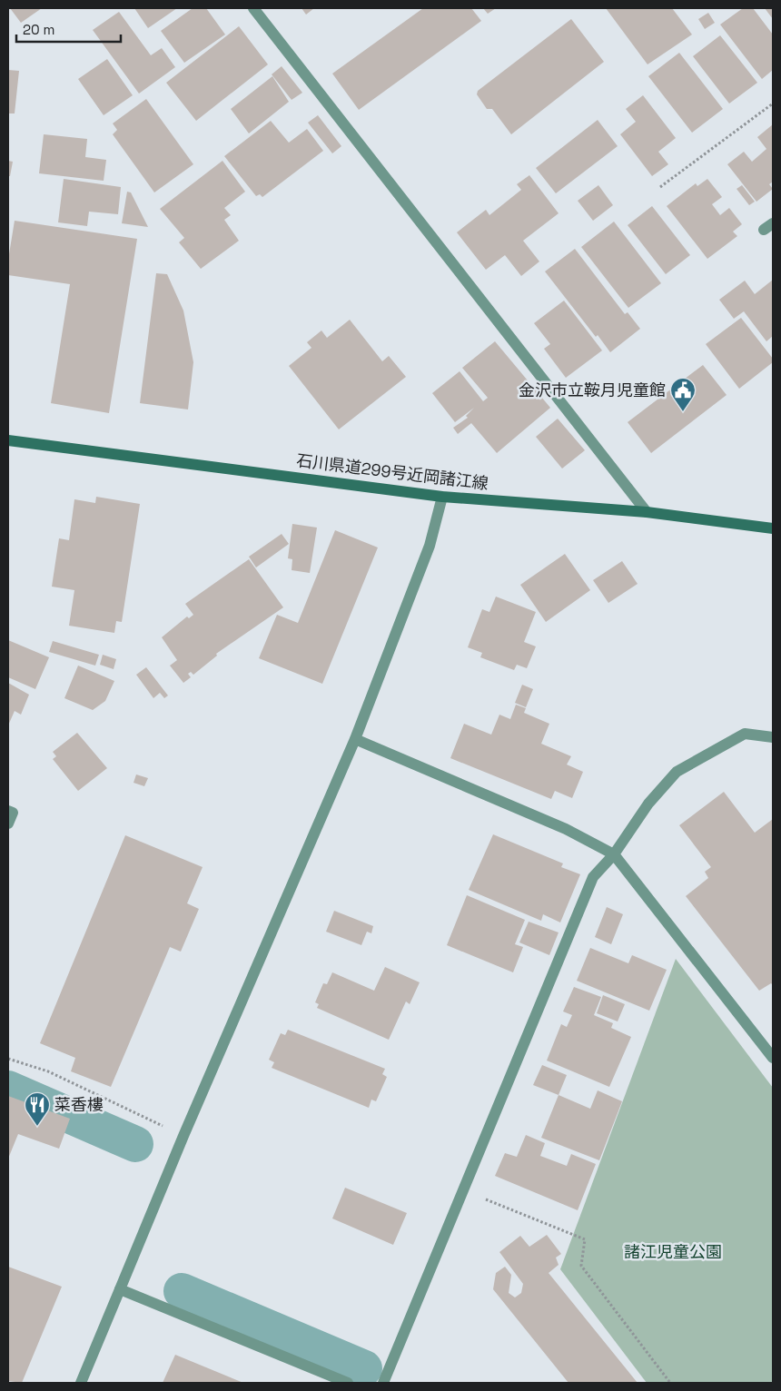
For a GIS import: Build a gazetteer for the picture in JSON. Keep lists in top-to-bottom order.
{
  "streets": {
    "main road": ["石川県道299号近岡諸江線"]
  },
  "parks": ["諸江児童公園"],
  "places": {
    "public building": ["金沢市立鞍月児童館"],
    "restaurant": ["菜香樓"]
  },
  "scale_bar": "20 m"
}
